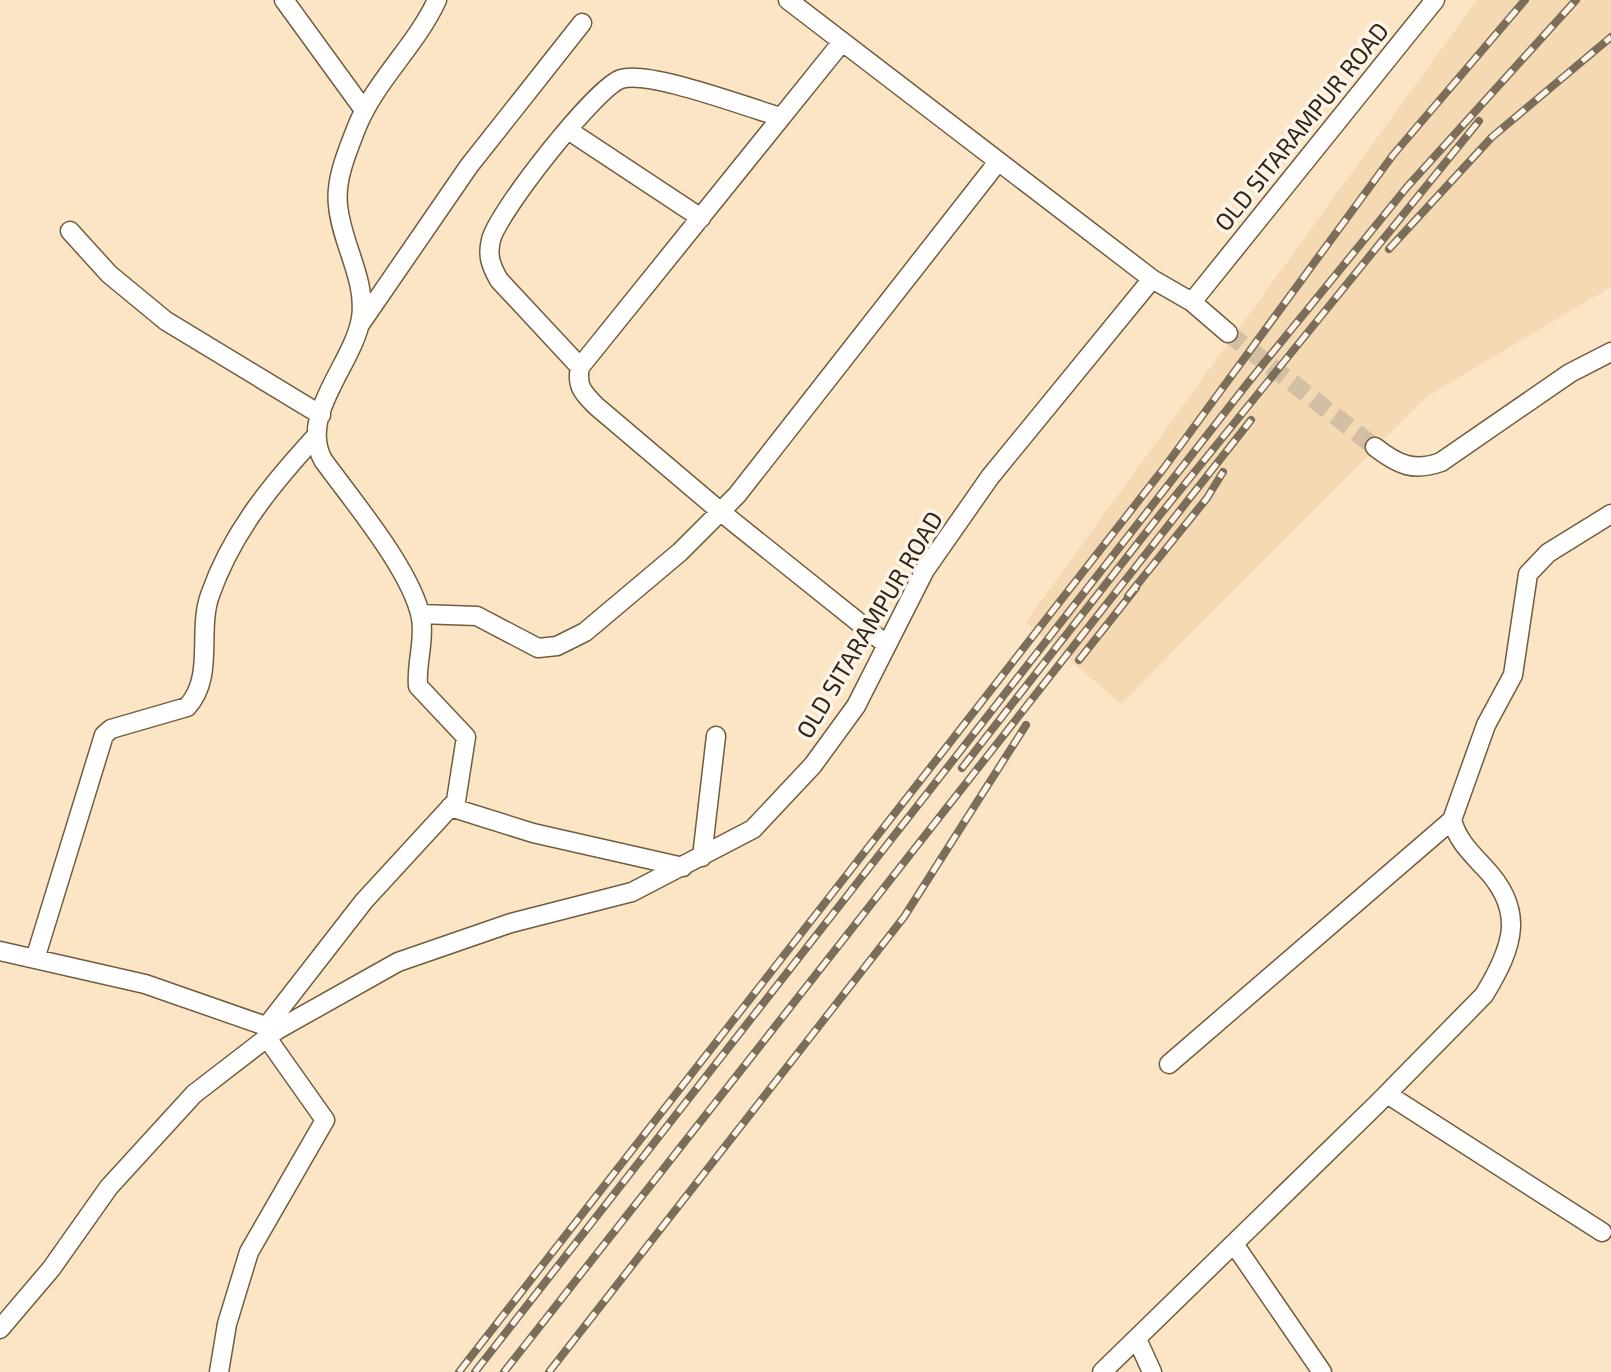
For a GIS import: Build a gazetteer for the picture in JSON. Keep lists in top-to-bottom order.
{
  "streets": {
    "street": ["OLD SITARAMPUR ROAD"]
  }
}
